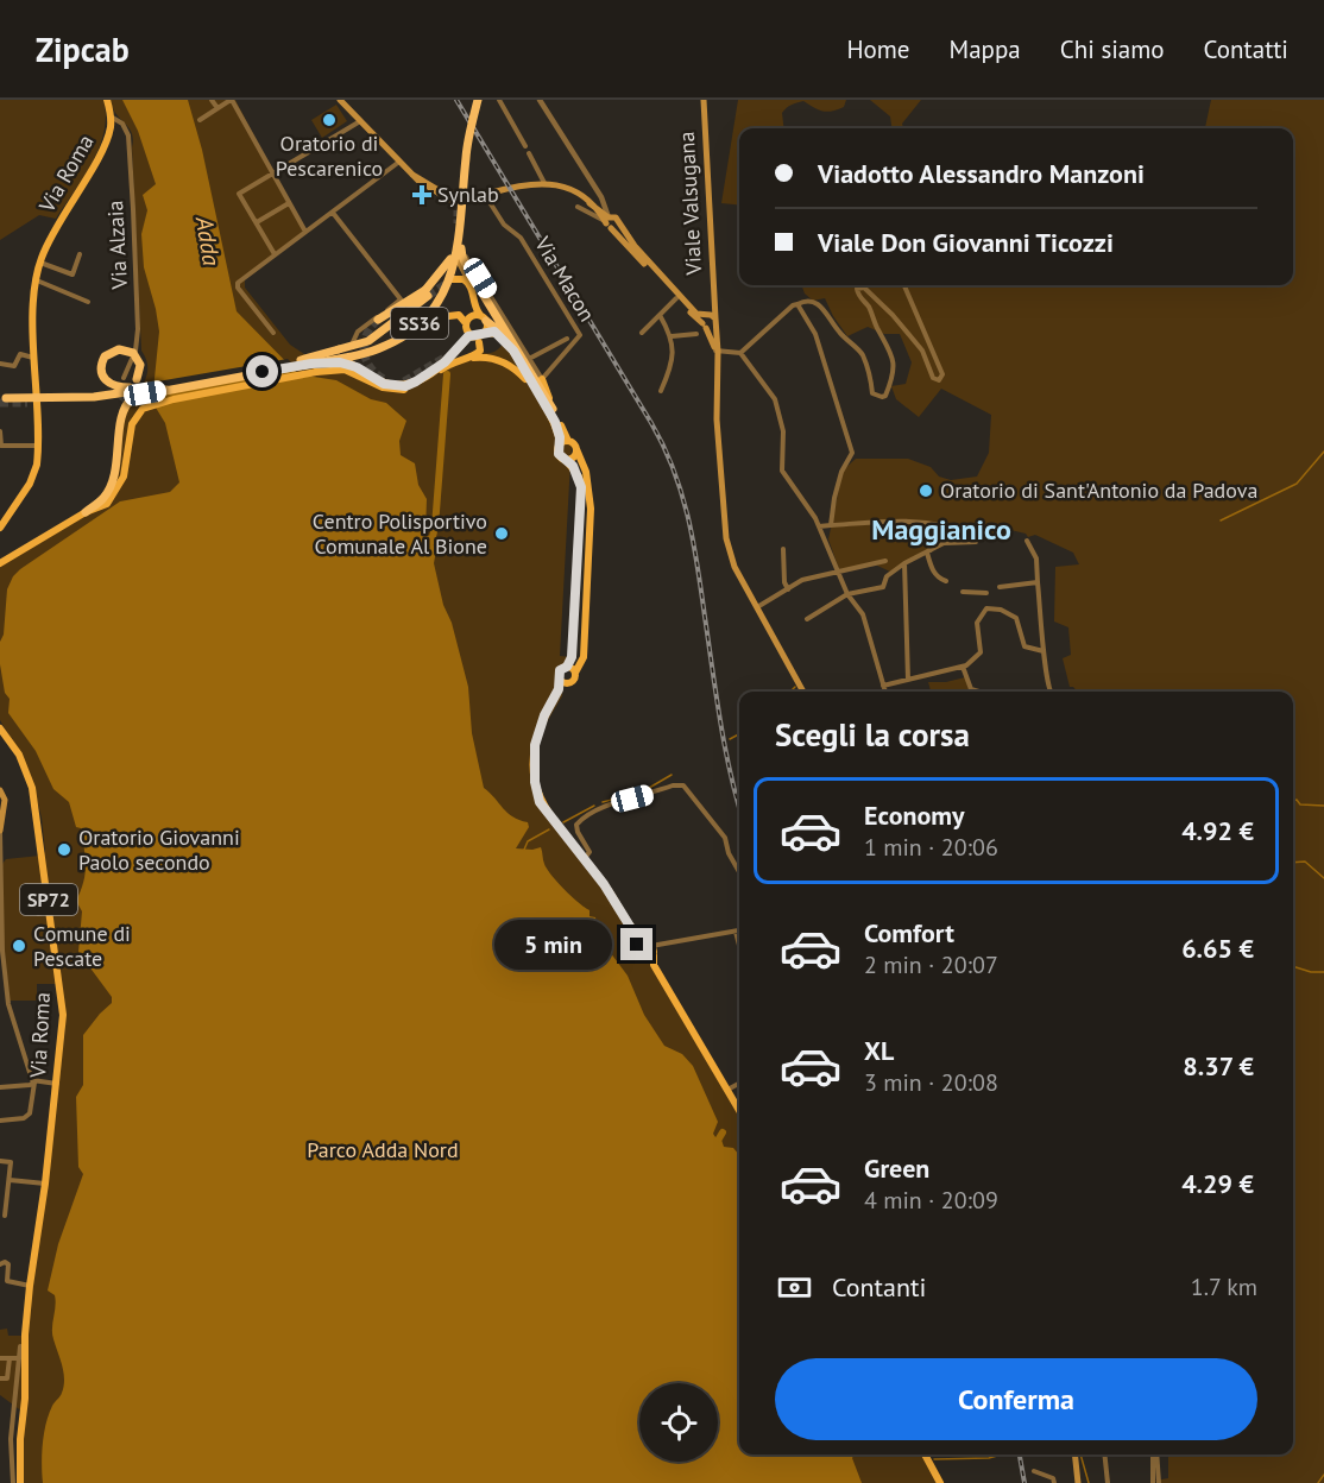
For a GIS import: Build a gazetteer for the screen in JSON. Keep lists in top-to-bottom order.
{
  "streets": {
    "highway": ["SS36"],
    "main road": ["Via Roma", "Viale Valsugana", "SP72"],
    "street": ["Via Alzaia", "Via Macon"]
  },
  "crossings": [
    ["Via Roma", "Via Alzaia"]
  ],
  "districts": ["Maggianico"],
  "water": ["Adda"],
  "parks": ["Parco Adda Nord"],
  "places": {
    "other": [
      "Oratorio di Pescarenico",
      "Oratorio di Sant'Antonio da Padova",
      "Centro Polisportivo Comunale Al Bione",
      "Oratorio Giovanni Paolo secondo",
      "Comune di Pescate"
    ],
    "health": ["Synlab"]
  },
  "page": {
    "header": "Zipcab",
    "nav": [
      "Home",
      "Mappa",
      "Chi siamo",
      "Contatti"
    ],
    "banner": ["Viadotto Alessandro Manzoni", "Viale Don Giovanni Ticozzi"],
    "heading": "Scegli la corsa",
    "list": [
      {
        "name": "Economy",
        "note": "1 min · 20:06",
        "value": "4.92 €"
      },
      {
        "name": "Comfort",
        "note": "2 min · 20:07",
        "value": "6.65 €"
      },
      {
        "name": "XL",
        "note": "3 min · 20:08",
        "value": "8.37 €"
      },
      {
        "name": "Green",
        "note": "4 min · 20:09",
        "value": "4.29 €"
      }
    ],
    "bubble": "5 min",
    "pay": ["Contanti", "1.7 km"],
    "buttons": "Conferma"
  }
}
